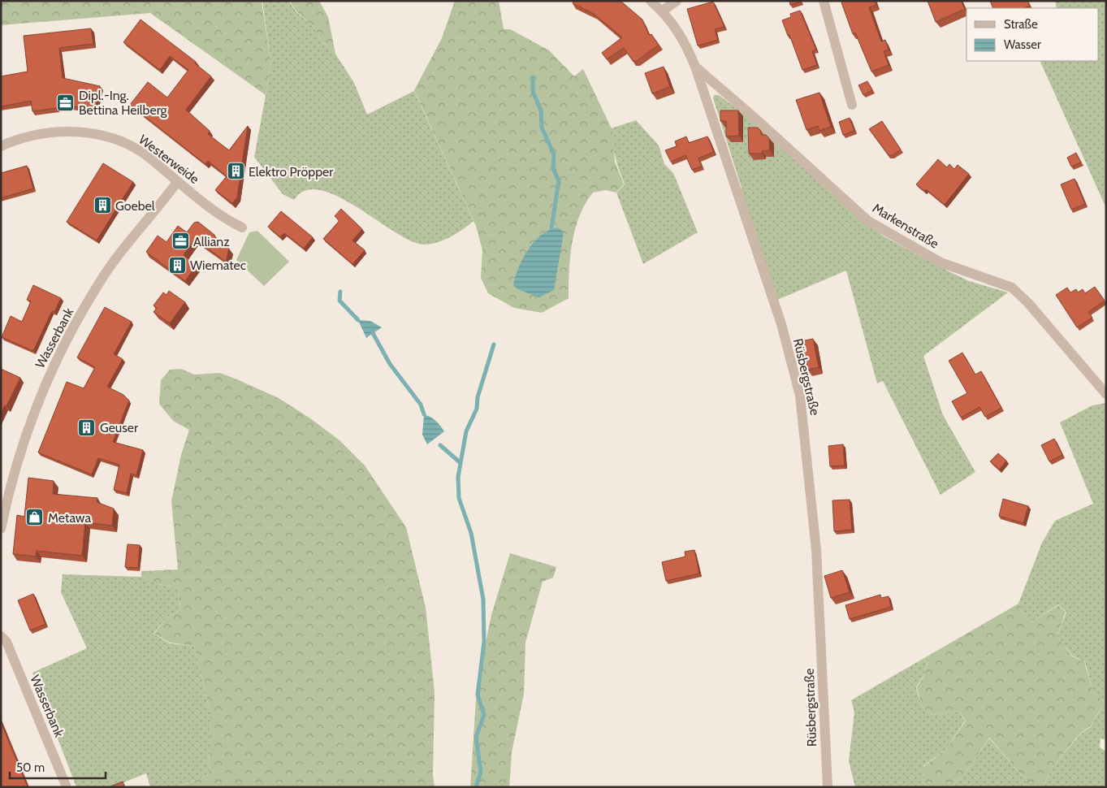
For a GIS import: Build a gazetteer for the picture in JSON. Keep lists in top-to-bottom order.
{
  "streets": {
    "street": [
      "Westerweide",
      "Markenstraße",
      "Wasserbank",
      "Rüsbergstraße"
    ]
  },
  "crossings": [
    ["Westerweide", "Wasserbank"],
    ["Markenstraße", "Rüsbergstraße"]
  ],
  "places": {
    "office": ["Dipl.-Ing. Bettina Heilberg", "Allianz"],
    "building": [
      "Elektro Pröpper",
      "Goebel",
      "Wiematec",
      "Geuser"
    ],
    "shop": ["Metawa"]
  },
  "legend": ["Straße", "Wasser"],
  "scale_bar": "50 m"
}
